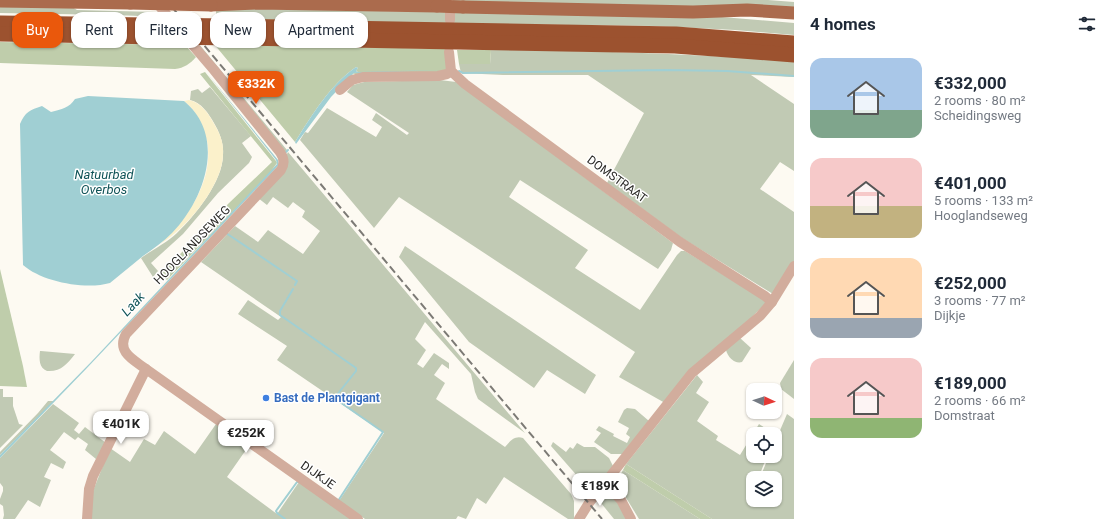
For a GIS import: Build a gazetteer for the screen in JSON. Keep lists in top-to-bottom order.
{
  "streets": {
    "street": ["DOMSTRAAT", "HOOGLANDSEWEG", "DIJKJE"]
  },
  "crossings": [
    ["HOOGLANDSEWEG", "DIJKJE"]
  ],
  "water": ["Natuurbad Overbos", "Laak"],
  "places": ["Bast de Plantgigant"],
  "north": "right",
  "page": {
    "heading": "4 homes",
    "chip": [
      "Buy",
      "Rent",
      "Filters",
      "New",
      "Apartment"
    ],
    "list": [
      {
        "name": "€332,000",
        "note": "2 rooms · 80 m² · Scheidingsweg"
      },
      {
        "name": "€401,000",
        "note": "5 rooms · 133 m² · Hooglandseweg"
      },
      {
        "name": "€252,000",
        "note": "3 rooms · 77 m² · Dijkje"
      },
      {
        "name": "€189,000",
        "note": "2 rooms · 66 m² · Domstraat"
      }
    ],
    "price": [
      "€332K",
      "€401K",
      "€252K",
      "€189K"
    ]
  }
}
